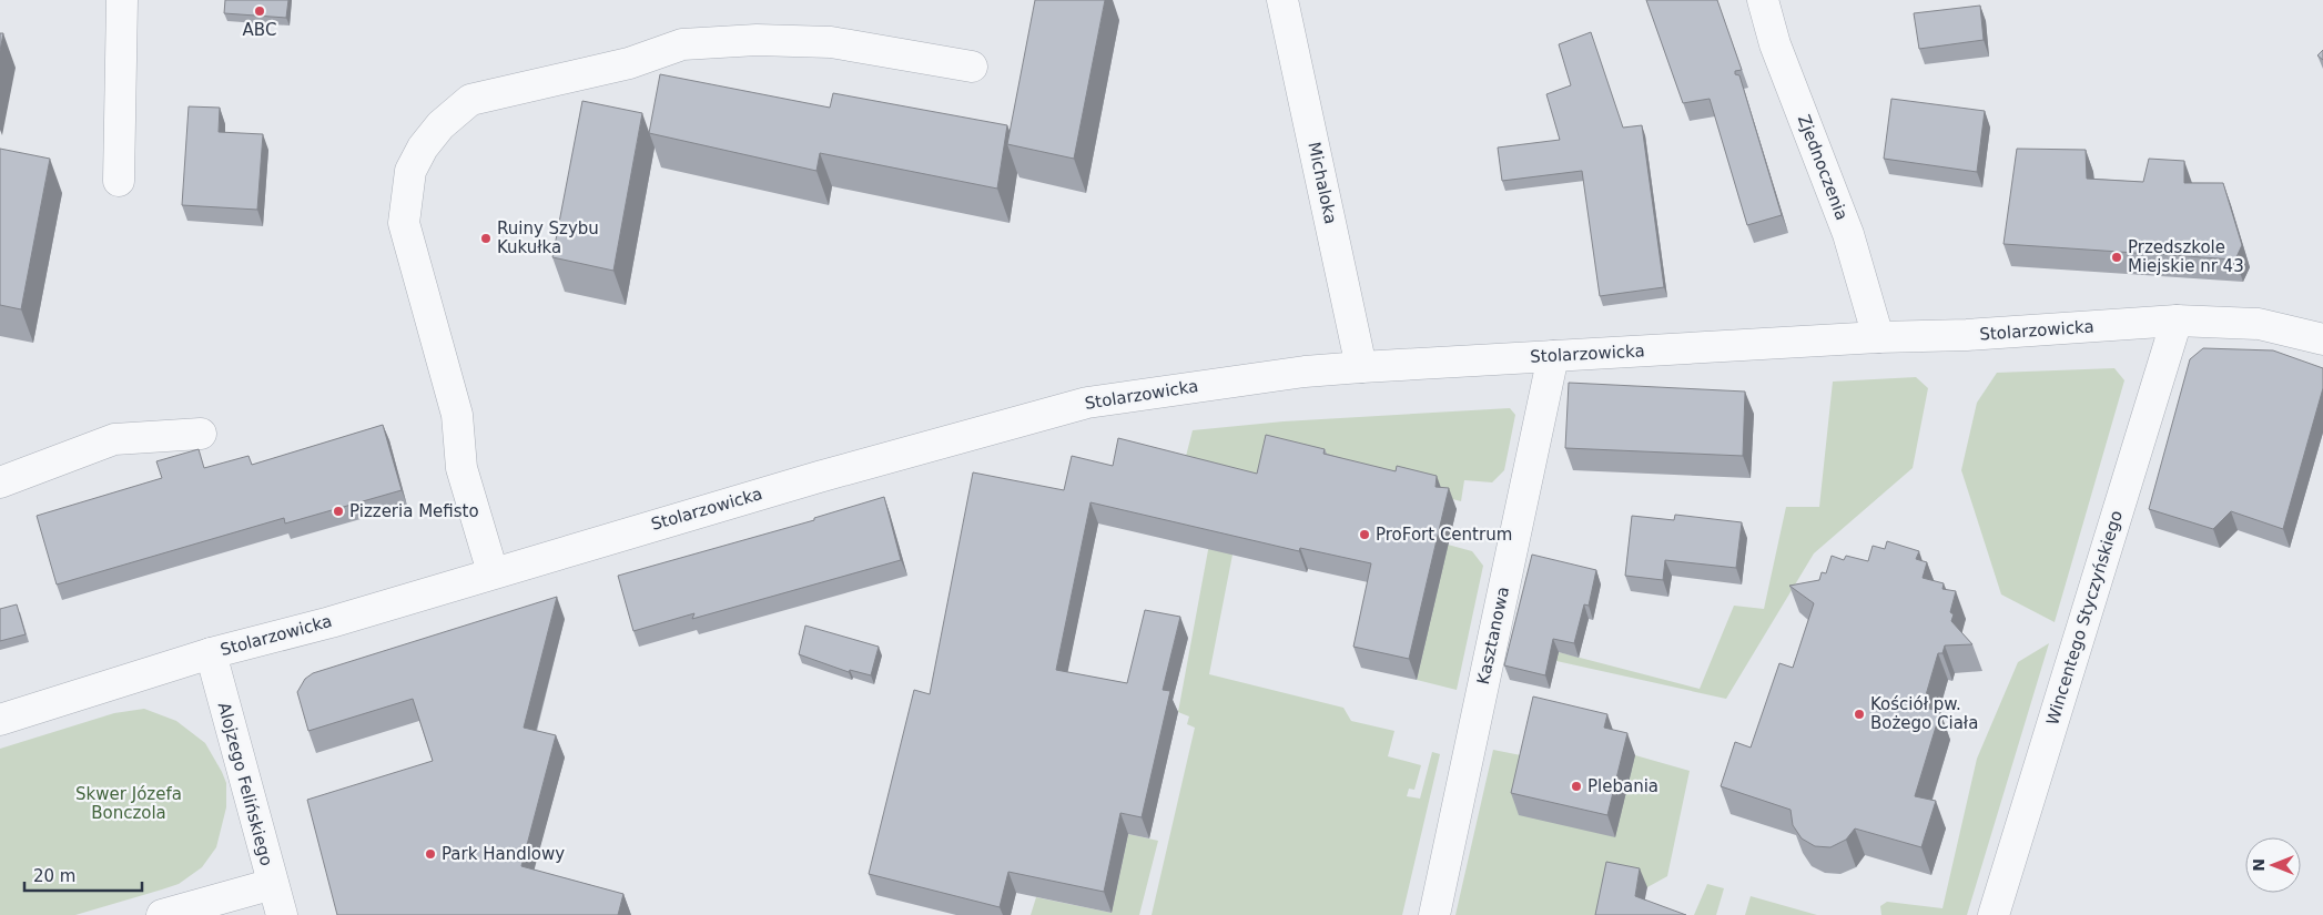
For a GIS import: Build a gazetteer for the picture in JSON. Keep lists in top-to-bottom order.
{
  "streets": {
    "street": [
      "Zjednoczenia",
      "Michaloka",
      "Stolarzowicka",
      "Wincentego Styczyńskiego",
      "Kasztanowa",
      "Alojzego Felińskiego"
    ]
  },
  "crossings": [
    ["Zjednoczenia", "Stolarzowicka"],
    ["Michaloka", "Stolarzowicka"],
    ["Stolarzowicka", "Wincentego Styczyńskiego"],
    ["Stolarzowicka", "Kasztanowa"],
    ["Stolarzowicka", "Alojzego Felińskiego"]
  ],
  "parks": ["Skwer Józefa Bonczola"],
  "places": [
    "ABC",
    "Ruiny Szybu Kukułka",
    "Przedszkole Miejskie nr 43",
    "Pizzeria Mefisto",
    "ProFort Centrum",
    "Kościół pw. Bożego Ciała",
    "Plebania",
    "Park Handlowy"
  ],
  "scale_bar": "20 m",
  "north": "left"
}
